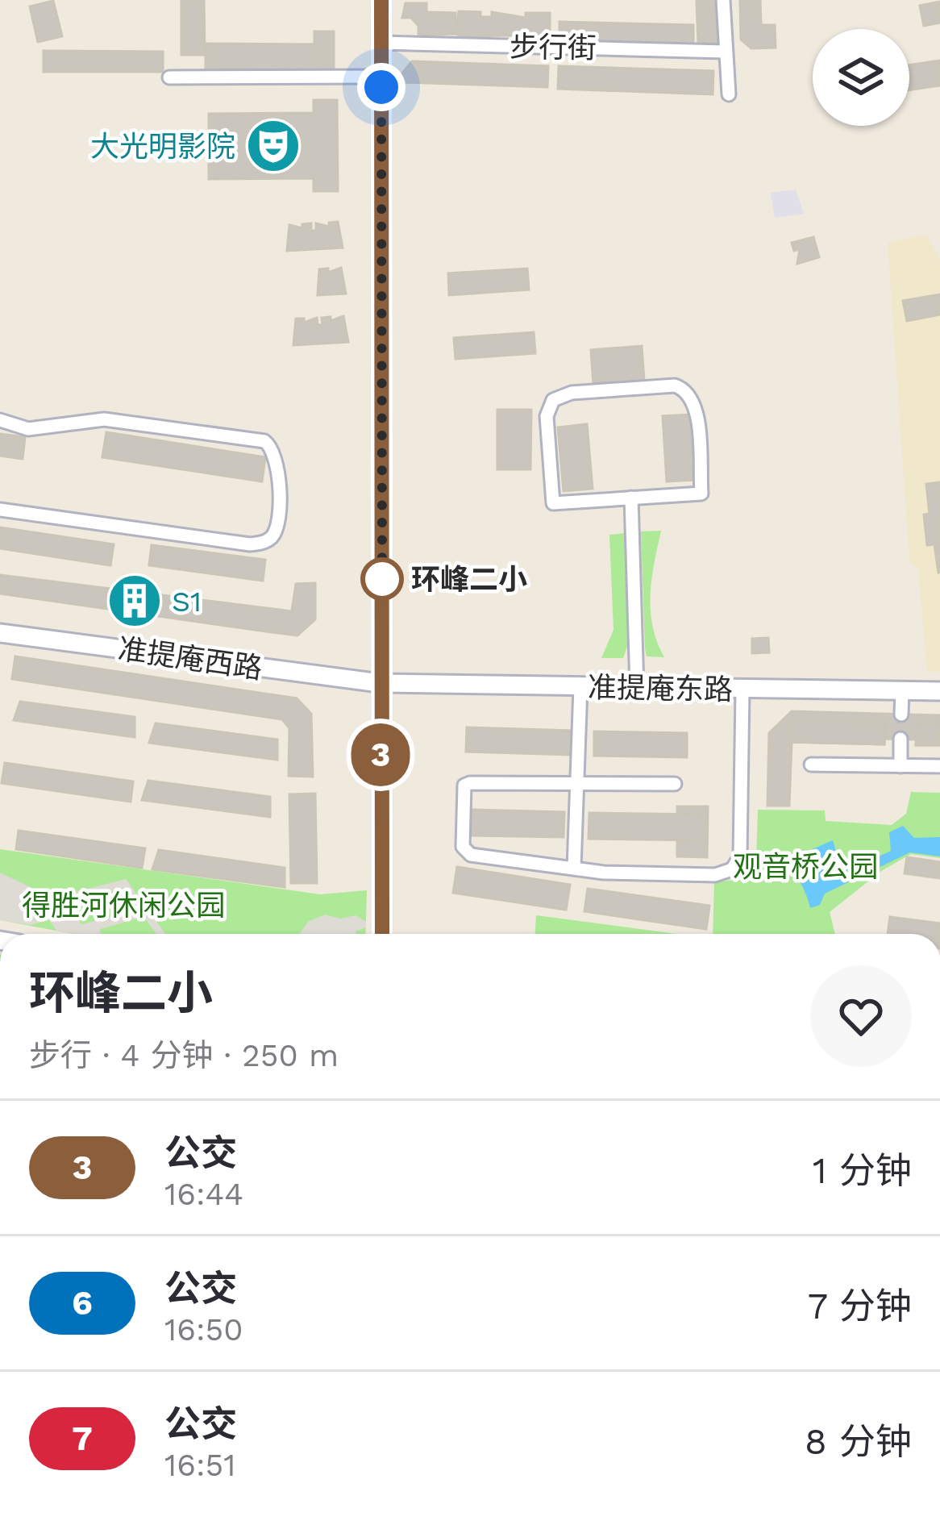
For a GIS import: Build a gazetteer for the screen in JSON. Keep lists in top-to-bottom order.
{
  "streets": {
    "main road": ["准提庵西路", "准提庵东路"],
    "street": ["步行街"]
  },
  "crossings": [
    ["准提庵西路", "准提庵东路"]
  ],
  "parks": ["观音桥公园", "得胜河休闲公园"],
  "places": {
    "theatre": ["大光明影院"],
    "other": ["环峰二小"],
    "building": ["S1"]
  },
  "lines": ["bus line 3"],
  "page": {
    "on_map": "3",
    "heading": ["环峰二小", "步行 · 4 分钟 · 250 m"],
    "list": [
      {
        "mark": "3",
        "name": "公交",
        "note": "16:44",
        "value": "1 分钟"
      },
      {
        "mark": "6",
        "name": "公交",
        "note": "16:50",
        "value": "7 分钟"
      },
      {
        "mark": "7",
        "name": "公交",
        "note": "16:51",
        "value": "8 分钟"
      }
    ]
  }
}
